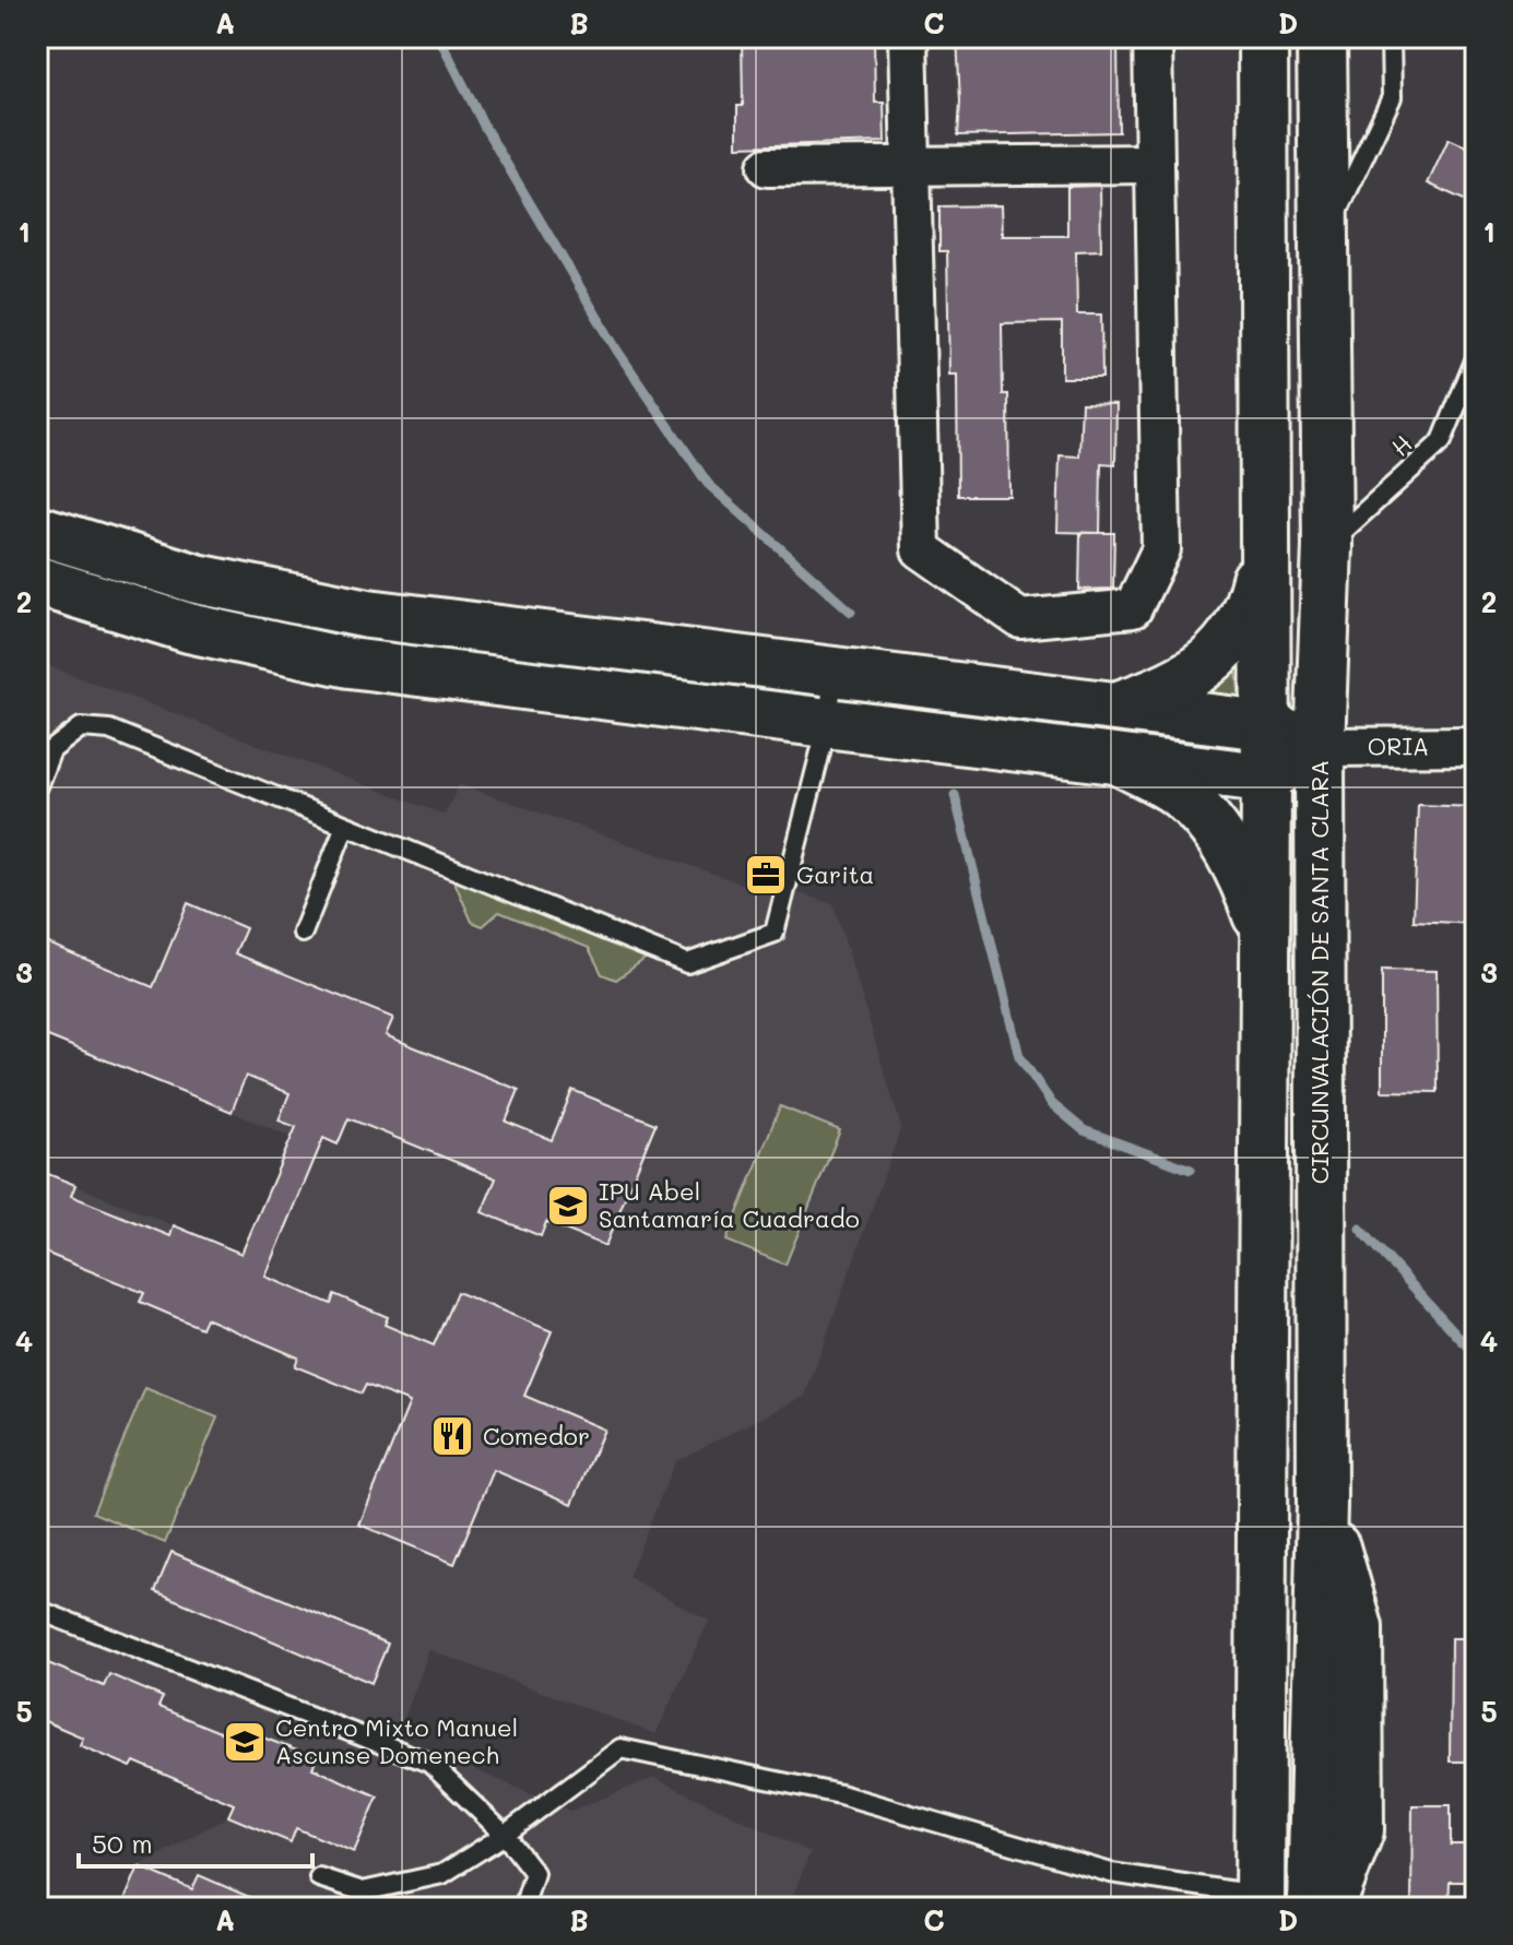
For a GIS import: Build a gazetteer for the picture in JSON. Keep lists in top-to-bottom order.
{
  "streets": {
    "main road": ["CIRCUNVALACIÓN DE SANTA CLARA"],
    "street": ["ORIA"],
    "lane": ["H"]
  },
  "crossings": [
    ["H", "CIRCUNVALACIÓN DE SANTA CLARA"],
    ["ORIA", "CIRCUNVALACIÓN DE SANTA CLARA"]
  ],
  "places": {
    "office": ["Garita"],
    "school or university": ["IPU Abel Santamaría Cuadrado", "Centro Mixto Manuel Ascunse Domenech"],
    "restaurant": ["Comedor"]
  },
  "scale_bar": "50 m",
  "grid": {
    "columns": [
      "A",
      "B",
      "C",
      "D"
    ],
    "rows": [
      "1",
      "2",
      "3",
      "4",
      "5"
    ]
  }
}
